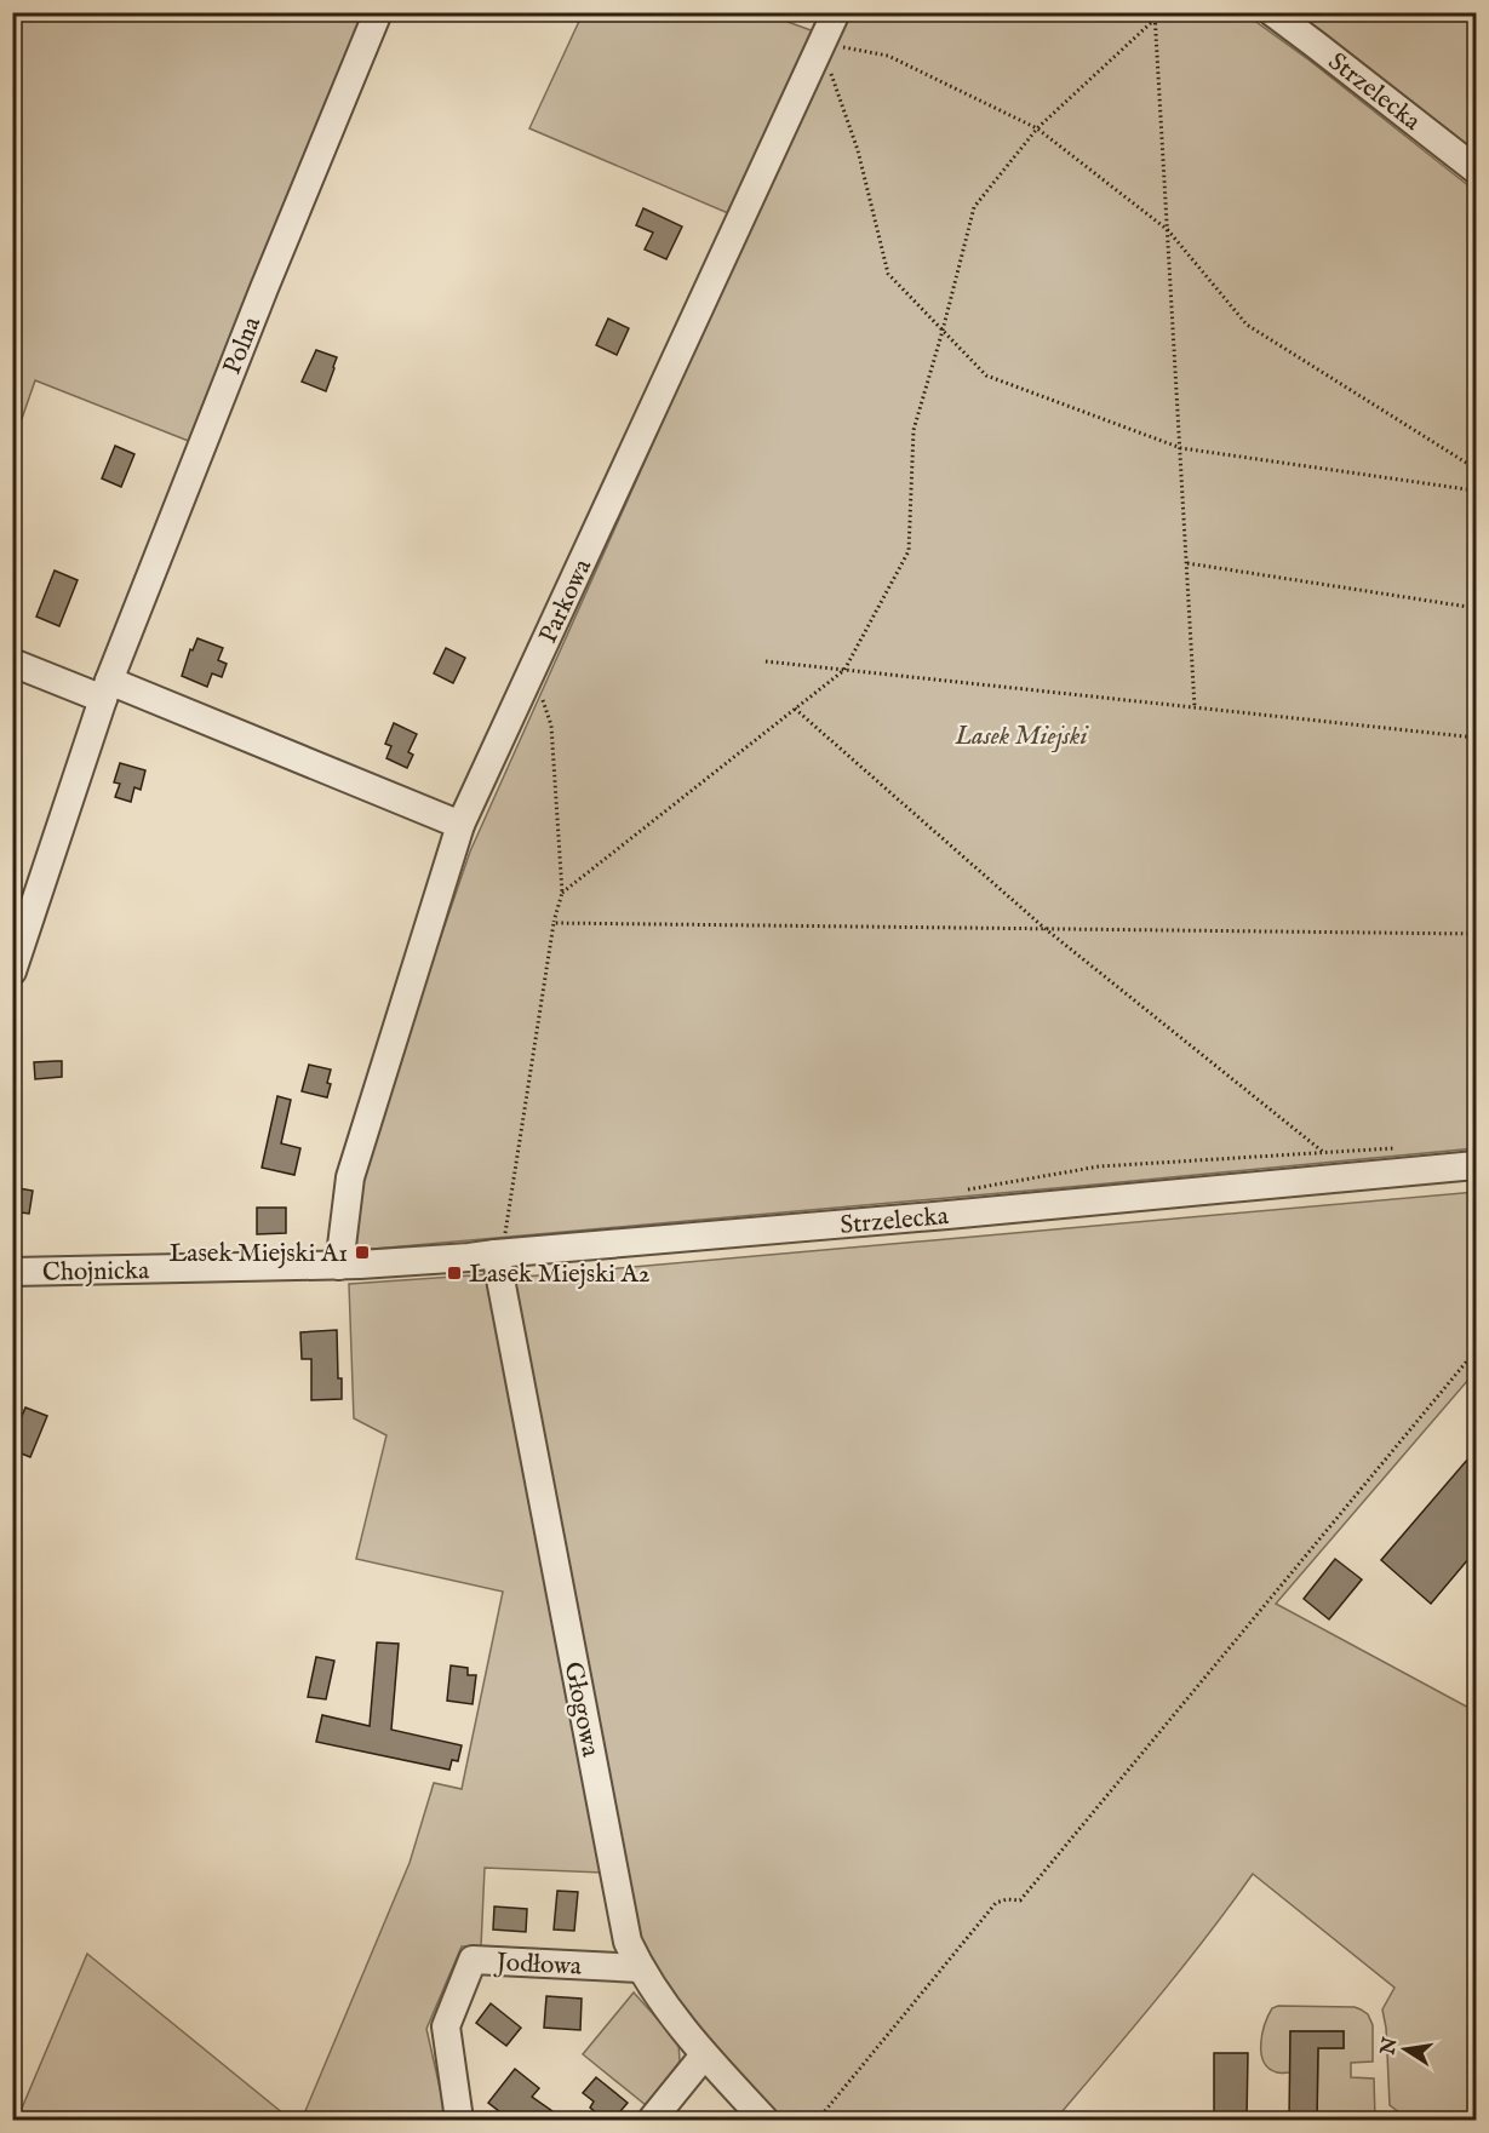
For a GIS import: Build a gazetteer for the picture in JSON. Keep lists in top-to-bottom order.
{
  "streets": {
    "street": [
      "Strzelecka",
      "Polna",
      "Parkowa",
      "Chojnicka",
      "Głogowa",
      "Jodłowa"
    ]
  },
  "crossings": [
    ["Strzelecka", "Parkowa"],
    ["Strzelecka", "Chojnicka"],
    ["Strzelecka", "Głogowa"],
    ["Głogowa", "Jodłowa"]
  ],
  "parks": ["Lasek Miejski"],
  "places": {
    "transit": ["Lasek Miejski A1", "Lasek Miejski A2"]
  },
  "north": "left"
}
